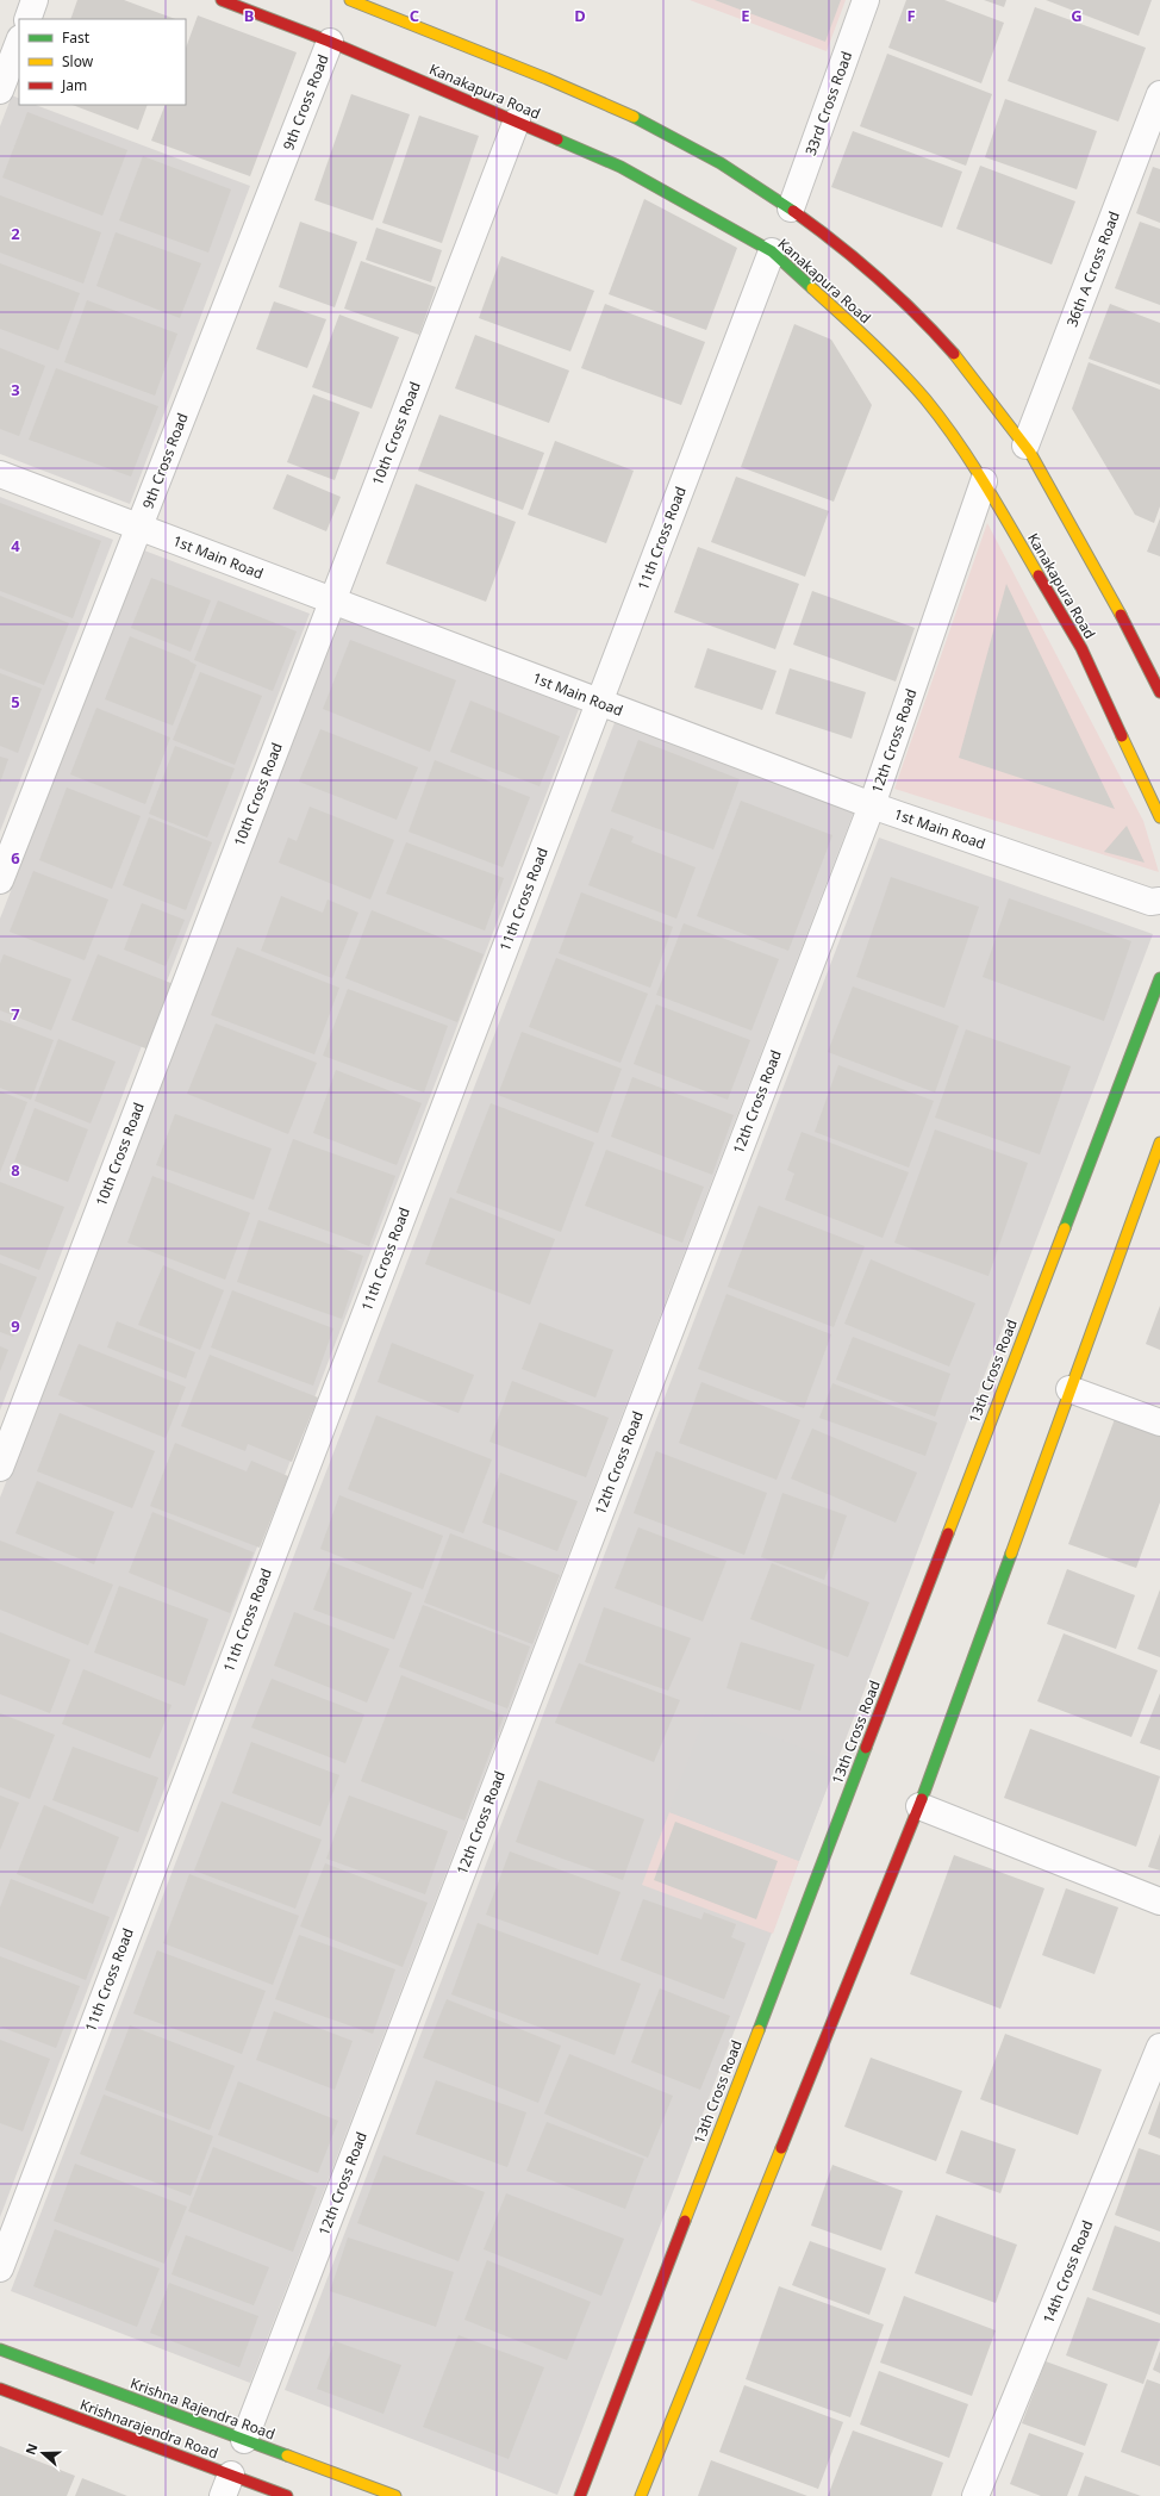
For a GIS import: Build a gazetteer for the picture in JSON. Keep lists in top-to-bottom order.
{
  "streets": {
    "main road": [
      "Kanakapura Road",
      "13th Cross Road",
      "Krishna Rajendra Road",
      "Krishnarajendra Road"
    ],
    "street": [
      "9th Cross Road",
      "33rd Cross Road",
      "36th A Cross Road",
      "10th Cross Road",
      "11th Cross Road",
      "1st Main Road",
      "12th Cross Road",
      "14th Cross Road"
    ]
  },
  "crossings": [
    ["Kanakapura Road", "9th Cross Road"],
    ["Kanakapura Road", "10th Cross Road"],
    ["Kanakapura Road", "11th Cross Road"],
    ["Kanakapura Road", "12th Cross Road"],
    ["9th Cross Road", "1st Main Road"],
    ["10th Cross Road", "1st Main Road"],
    ["11th Cross Road", "1st Main Road"],
    ["1st Main Road", "12th Cross Road"],
    ["12th Cross Road", "Krishna Rajendra Road"]
  ],
  "legend": ["Fast", "Slow", "Jam"],
  "north": "left",
  "grid": {
    "columns": [
      "B",
      "C",
      "D",
      "E",
      "F",
      "G"
    ],
    "rows": [
      "2",
      "3",
      "4",
      "5",
      "6",
      "7",
      "8",
      "9"
    ]
  }
}
